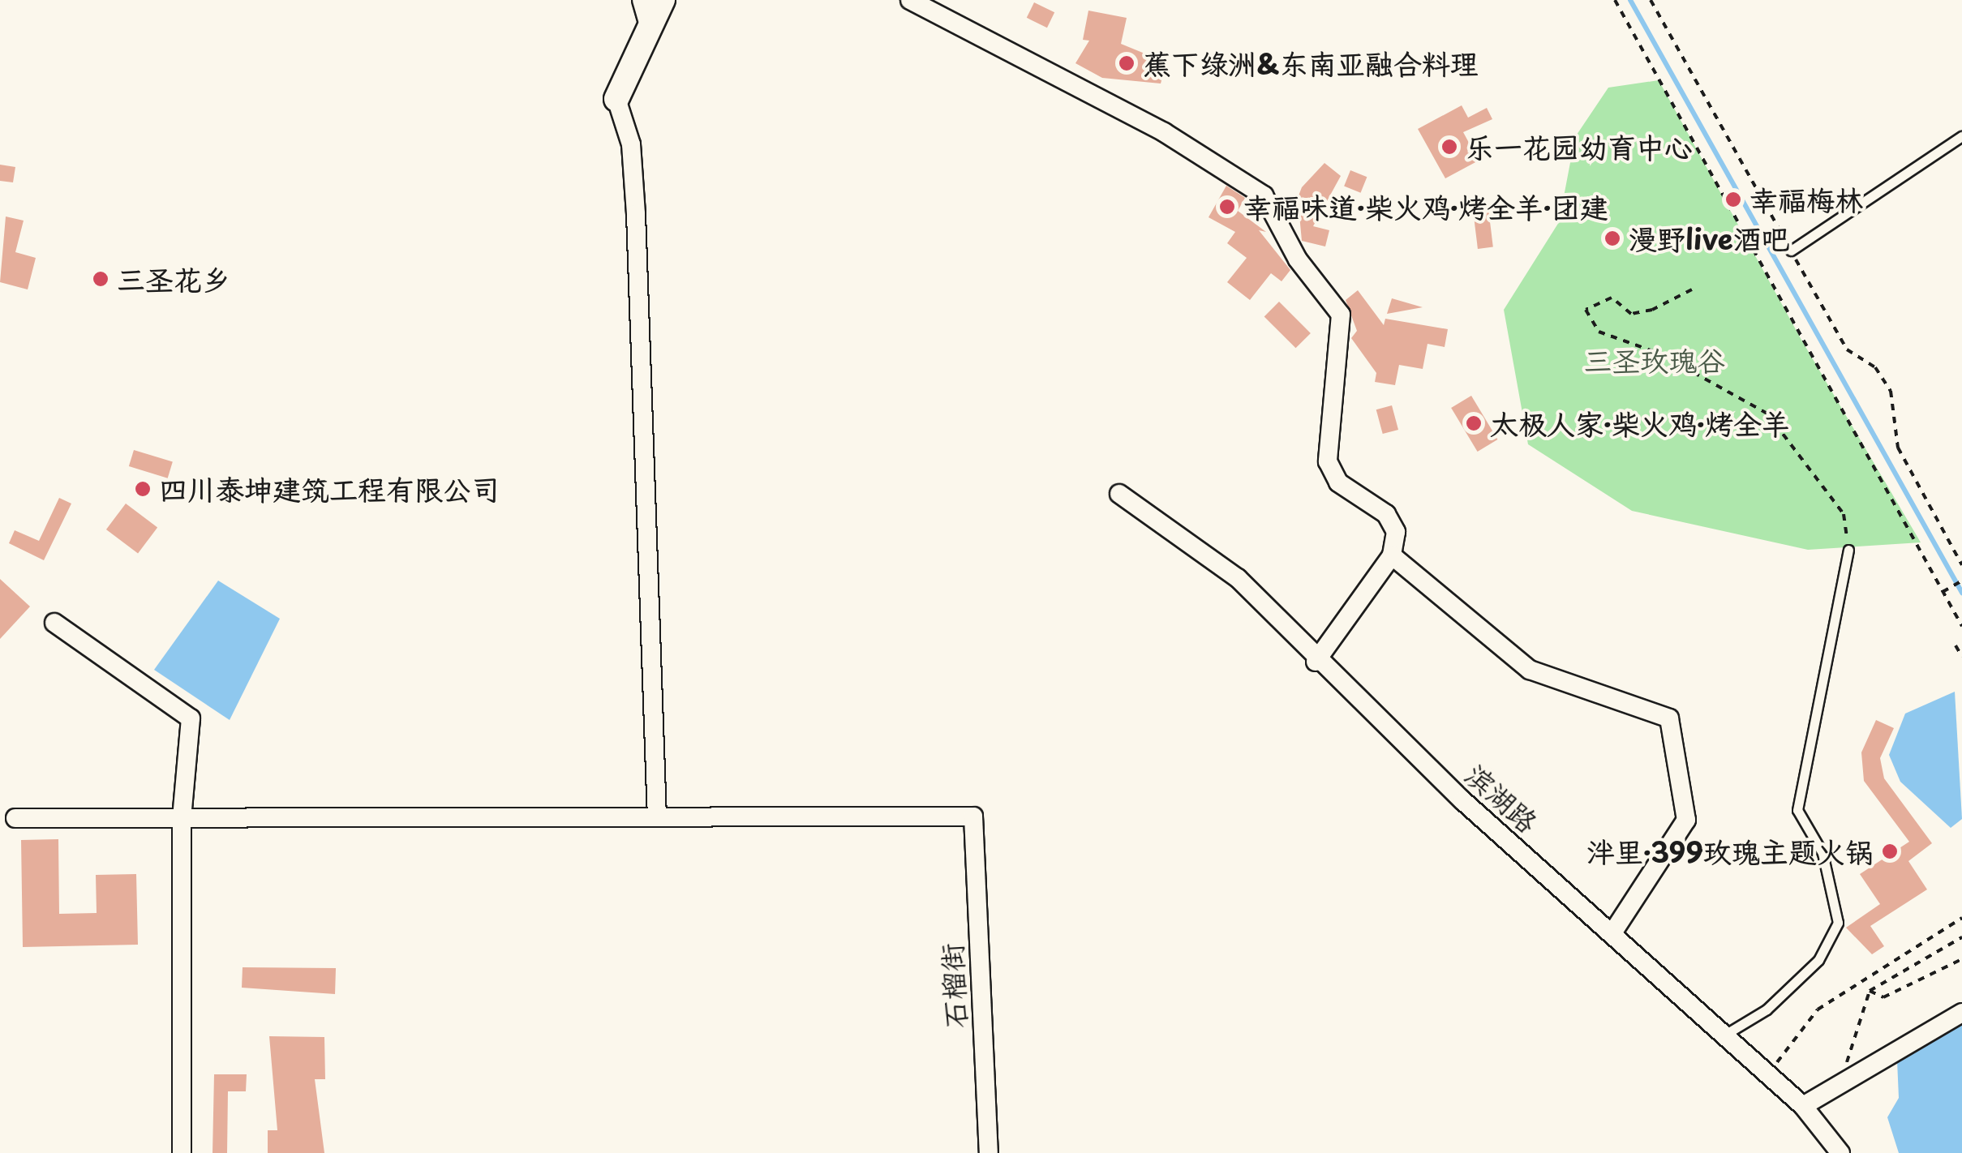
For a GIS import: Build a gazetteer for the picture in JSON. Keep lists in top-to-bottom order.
{
  "streets": {
    "street": ["滨湖路", "石榴街"]
  },
  "parks": ["三圣玫瑰谷"],
  "places": [
    "蕉下绿洲&东南亚融合料理",
    "乐一花园幼育中心",
    "幸福梅林",
    "幸福味道·柴火鸡·烤全羊·团建",
    "漫野live酒吧",
    "三圣花乡",
    "太极人家·柴火鸡·烤全羊",
    "四川泰坤建筑工程有限公司",
    "泮里·399玫瑰主题火锅"
  ]
}
